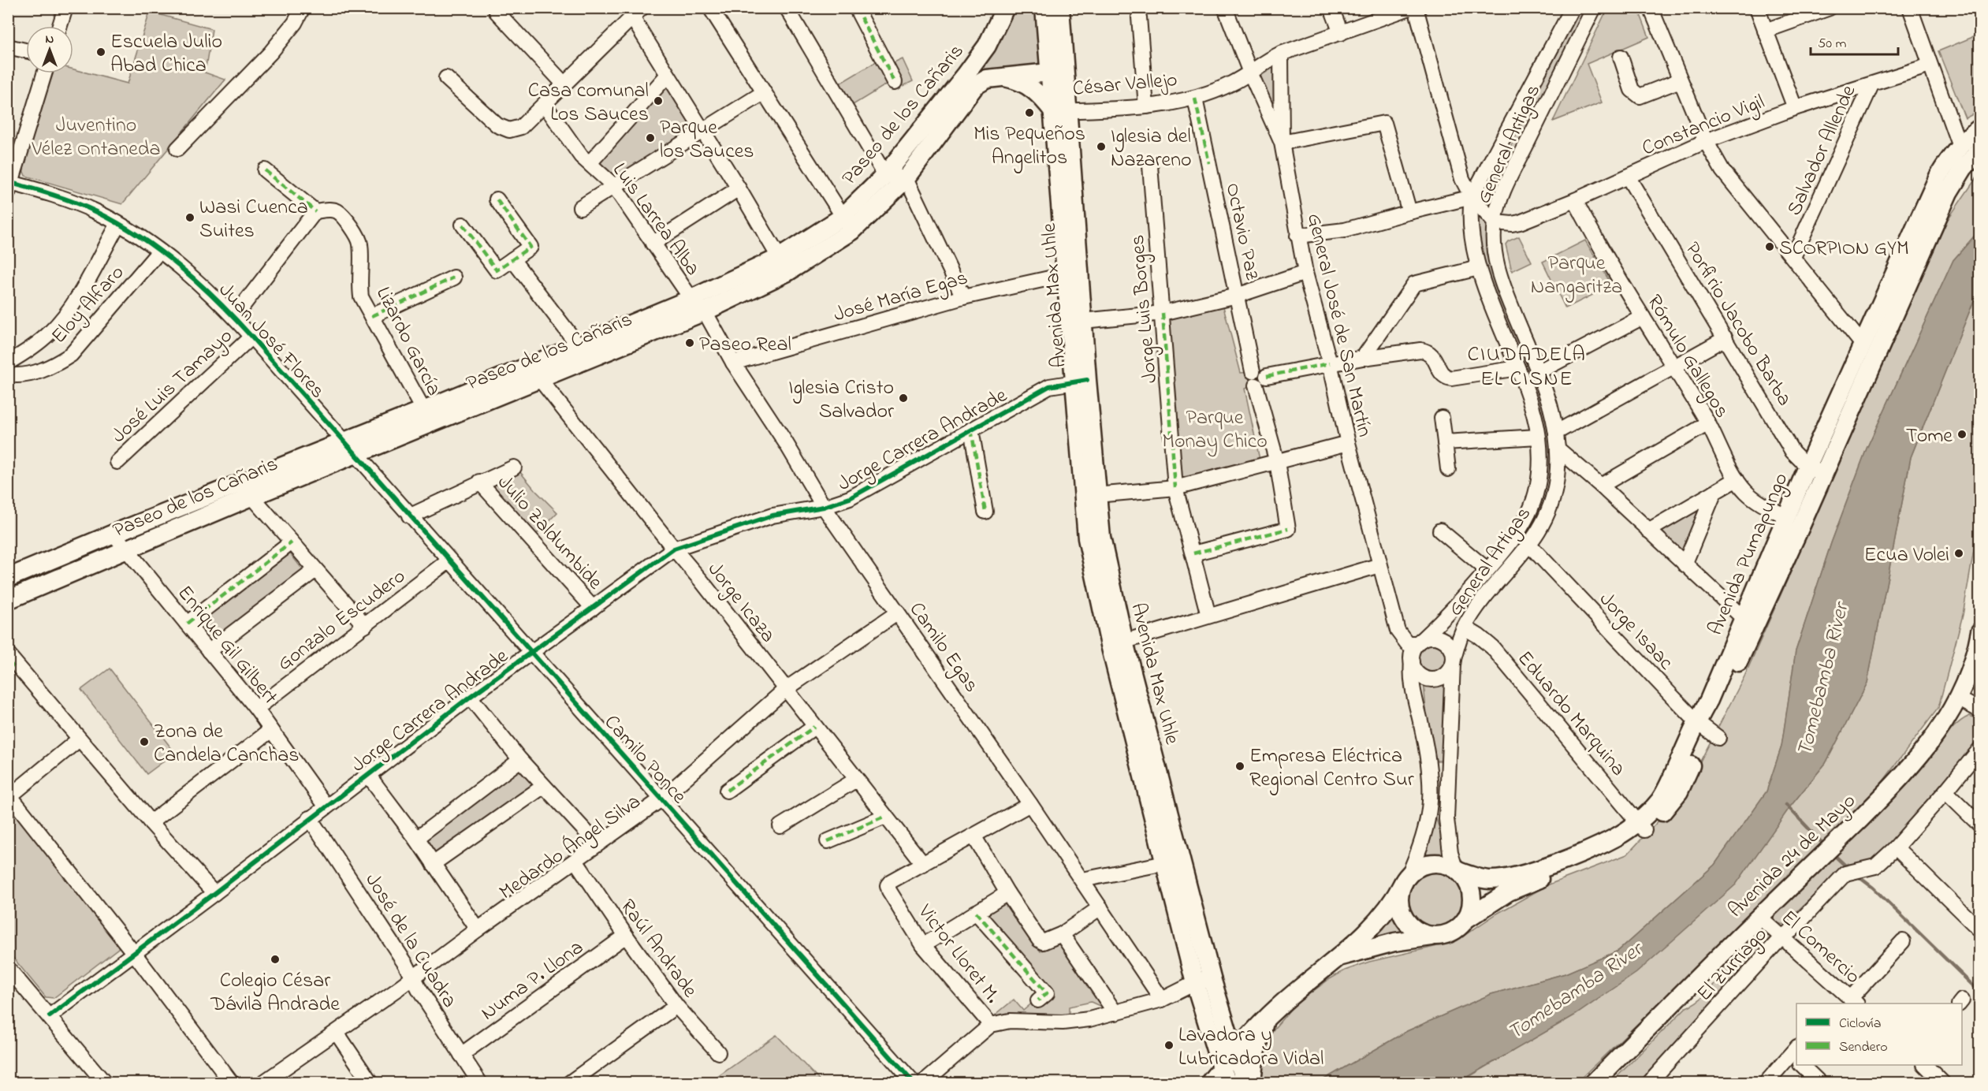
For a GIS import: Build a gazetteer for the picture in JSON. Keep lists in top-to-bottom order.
{
  "streets": {
    "main road": [
      "Paseo de los Cañaris",
      "Avenida Max Uhle",
      "Avenida Pumapungo",
      "Avenida 24 de Mayo"
    ],
    "street": [
      "César Vallejo",
      "Constancio Vigil",
      "General Artigas",
      "Salvador Allende",
      "Luis Larrea Alba",
      "Octavio Paz",
      "José María Egas",
      "Eloy Alfaro",
      "Jorge Luis Borges",
      "Porfirio Jacobo Barba",
      "General José de San Martín",
      "Juan José Flores",
      "Lizardo García",
      "Rómulo Gallegos",
      "José Luis Tamayo",
      "Jorge Carrera Andrade",
      "Julio Zaldumbide",
      "Jorge Icaza",
      "Gonzalo Escudero",
      "Jorge Isaac",
      "Enrique Gil Gilbert",
      "Camilo Egas",
      "Eduardo Marquina",
      "Camilo Ponce",
      "Medardo Ángel Silva",
      "José de la Cuadra",
      "El Comercio",
      "Raúl Andrade",
      "Victor Lloret M.",
      "El Zurriago",
      "Numa P. Llona"
    ]
  },
  "crossings": [
    ["César Vallejo", "Octavio Paz"],
    ["César Vallejo", "Avenida Max Uhle"],
    ["César Vallejo", "General José de San Martín"],
    ["Paseo de los Cañaris", "Luis Larrea Alba"],
    ["Paseo de los Cañaris", "Avenida Max Uhle"],
    ["Paseo de los Cañaris", "Juan José Flores"],
    ["Paseo de los Cañaris", "Lizardo García"],
    ["Paseo de los Cañaris", "Jorge Icaza"],
    ["Paseo de los Cañaris", "Enrique Gil Gilbert"],
    ["Paseo de los Cañaris", "Camilo Egas"],
    ["Paseo de los Cañaris", "Camilo Ponce"],
    ["Constancio Vigil", "General Artigas"],
    ["Constancio Vigil", "Salvador Allende"],
    ["Constancio Vigil", "Porfirio Jacobo Barba"],
    ["Constancio Vigil", "Rómulo Gallegos"],
    ["General Artigas", "General José de San Martín"],
    ["General Artigas", "Avenida Pumapungo"],
    ["General Artigas", "Jorge Isaac"],
    ["General Artigas", "Eduardo Marquina"],
    ["Luis Larrea Alba", "Camilo Egas"],
    ["Octavio Paz", "Jorge Luis Borges"],
    ["José María Egas", "Avenida Max Uhle"],
    ["José María Egas", "Camilo Egas"],
    ["Avenida Max Uhle", "Jorge Carrera Andrade"],
    ["Eloy Alfaro", "Juan José Flores"],
    ["Porfirio Jacobo Barba", "Avenida Pumapungo"],
    ["Juan José Flores", "José Luis Tamayo"],
    ["Juan José Flores", "Camilo Ponce"],
    ["Rómulo Gallegos", "Avenida Pumapungo"],
    ["Jorge Carrera Andrade", "Julio Zaldumbide"],
    ["Jorge Carrera Andrade", "Jorge Icaza"],
    ["Jorge Carrera Andrade", "Enrique Gil Gilbert"],
    ["Jorge Carrera Andrade", "Camilo Egas"],
    ["Jorge Carrera Andrade", "Camilo Ponce"],
    ["Jorge Carrera Andrade", "José de la Cuadra"],
    ["Avenida Pumapungo", "Jorge Isaac"],
    ["Avenida Pumapungo", "Eduardo Marquina"],
    ["Jorge Icaza", "Medardo Ángel Silva"],
    ["Jorge Icaza", "Victor Lloret M."],
    ["Gonzalo Escudero", "Enrique Gil Gilbert"],
    ["Gonzalo Escudero", "Camilo Ponce"],
    ["Camilo Egas", "Medardo Ángel Silva"],
    ["Camilo Ponce", "Medardo Ángel Silva"],
    ["Medardo Ángel Silva", "José de la Cuadra"],
    ["Medardo Ángel Silva", "Raúl Andrade"],
    ["Avenida 24 de Mayo", "El Comercio"],
    ["José de la Cuadra", "Numa P. Llona"],
    ["El Comercio", "El Zurriago"],
    ["Raúl Andrade", "Numa P. Llona"]
  ],
  "districts": ["CIUDADELA EL CISNE"],
  "water": ["Tomebamba River"],
  "parks": ["Juventino Vélez Ontaneda", "Parque Nangaritza", "Parque Monay Chico"],
  "places": [
    "Escuela Julio Abad Chica",
    "Casa comunal Los Sauces",
    "Mis Pequeños Angelitos",
    "Parque los Sauces",
    "Iglesia del Nazareno",
    "Wasi Cuenca Suites",
    "SCORPION GYM",
    "Paseo Real",
    "Iglesia Cristo Salvador",
    "Tome",
    "Ecua Volei",
    "Zona de Candela Canchas",
    "Empresa Eléctrica Regional Centro Sur",
    "Colegio César Dávila Andrade",
    "Lavadora y Lubricadora Vidal"
  ],
  "legend": ["Ciclovía", "Sendero"],
  "scale_bar": "50 m",
  "north": "top"
}
